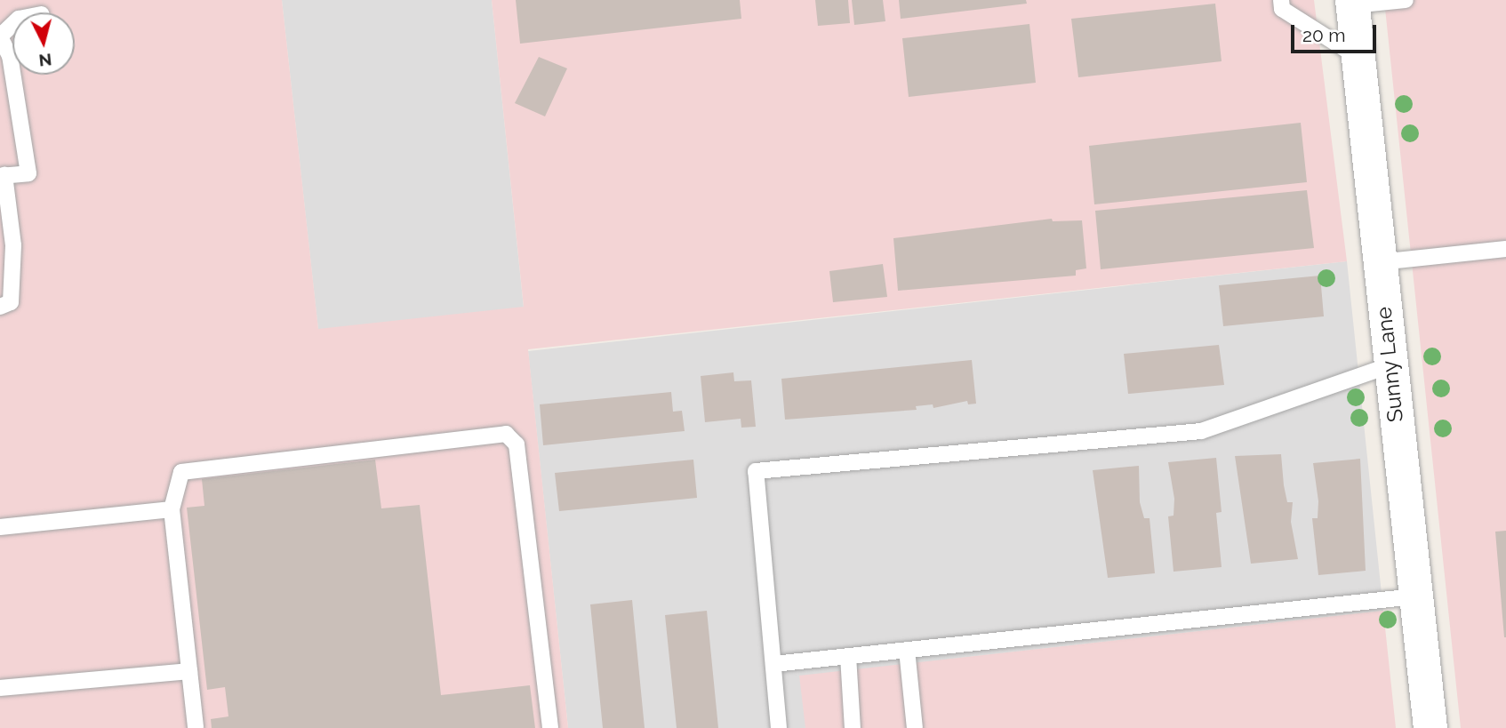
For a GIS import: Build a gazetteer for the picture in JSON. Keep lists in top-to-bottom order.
{
  "streets": {
    "street": ["Sunny Lane"]
  },
  "scale_bar": "20 m",
  "north": "bottom"
}
